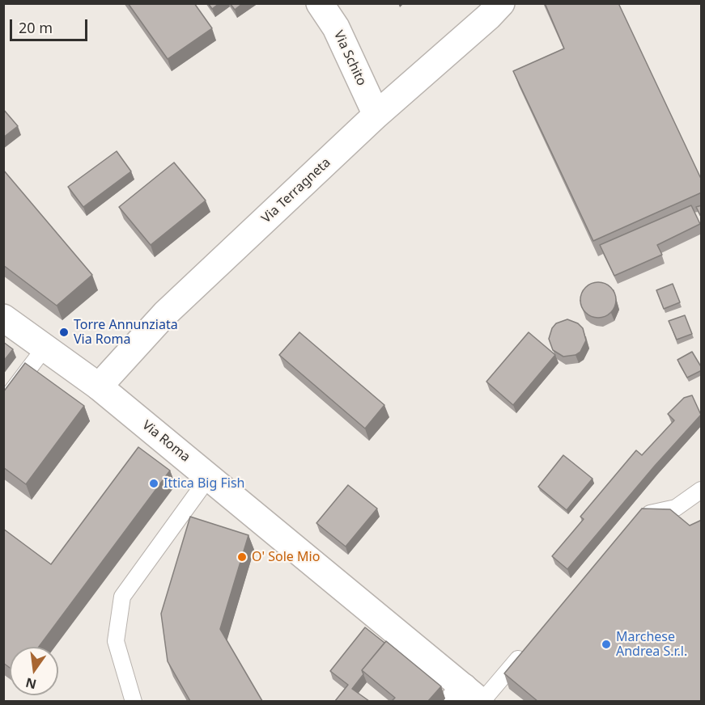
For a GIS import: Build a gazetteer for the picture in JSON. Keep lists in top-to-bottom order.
{
  "streets": {
    "street": ["Via Schito", "Via Terragneta", "Via Roma"]
  },
  "crossings": [
    ["Via Schito", "Via Terragneta"],
    ["Via Terragneta", "Via Roma"]
  ],
  "places": [
    "Torre Annunziata Via Roma",
    "Ittica Big Fish",
    "O' Sole Mio",
    "Marchese Andrea S.r.l."
  ],
  "scale_bar": "20 m",
  "north": "bottom"
}
